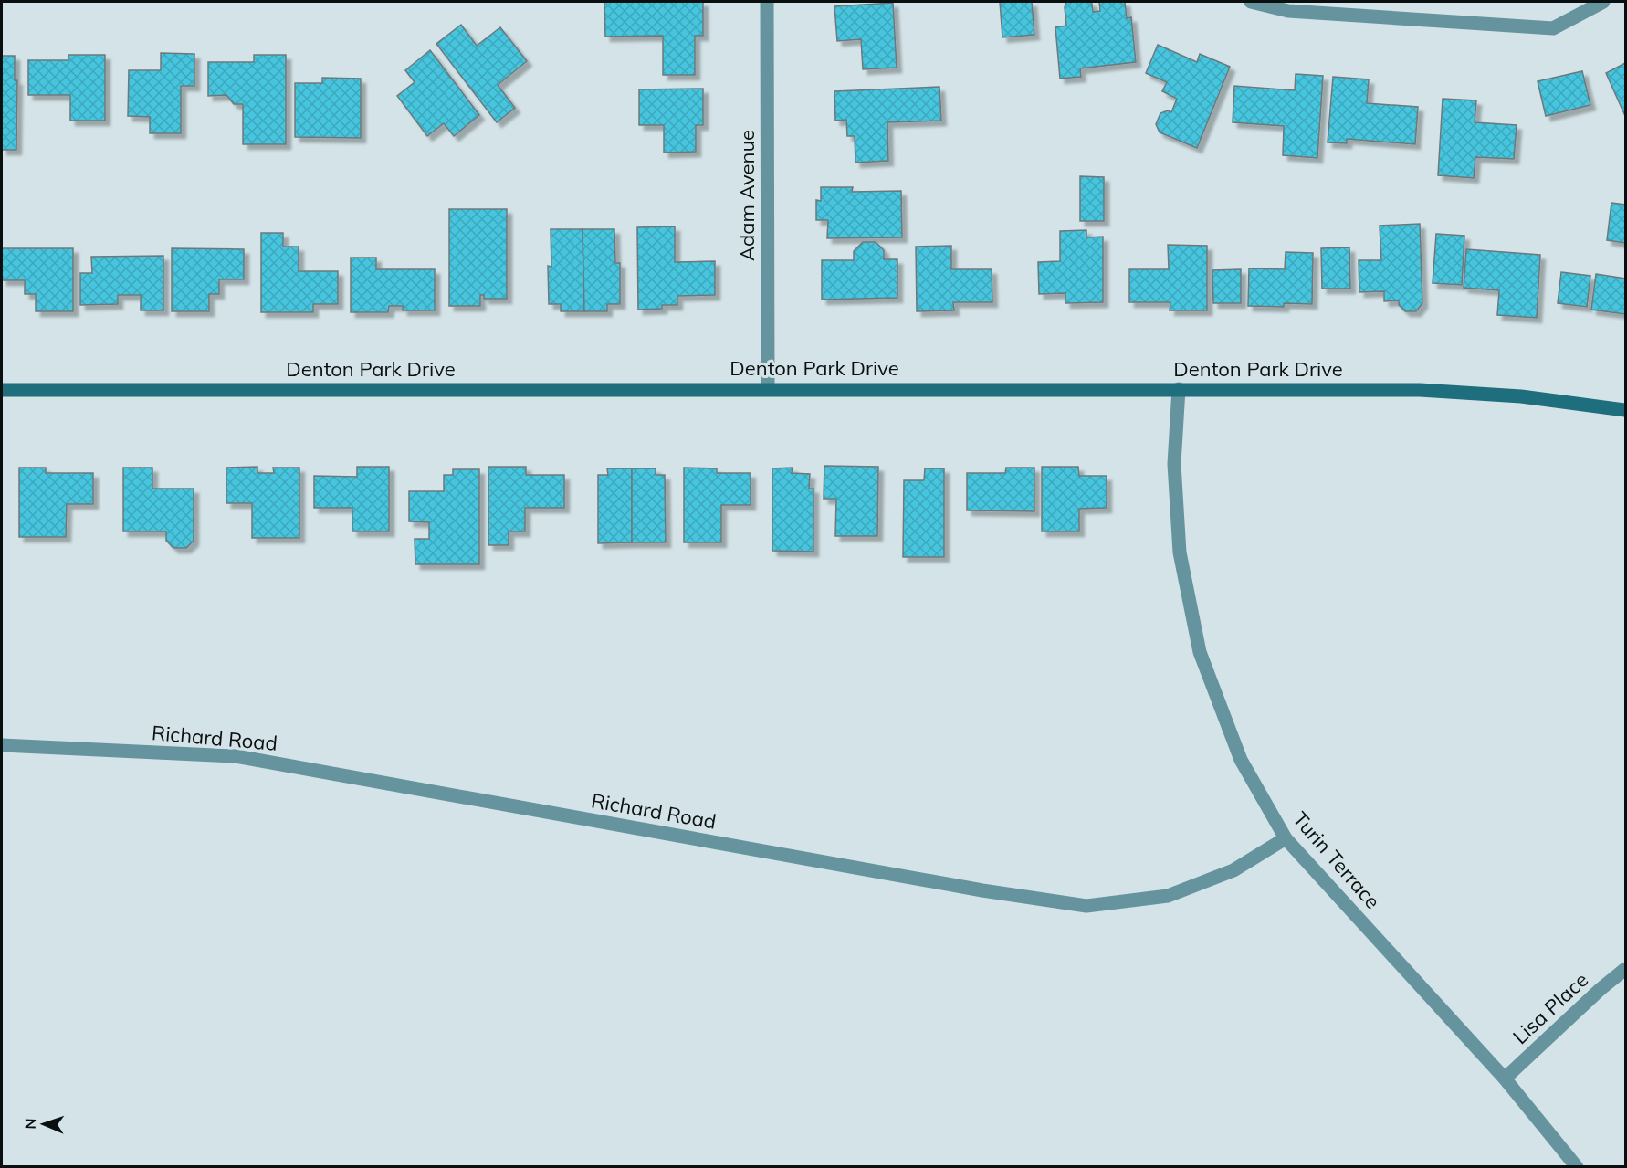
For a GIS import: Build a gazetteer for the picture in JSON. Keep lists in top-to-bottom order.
{
  "streets": {
    "main road": ["Denton Park Drive"],
    "street": [
      "Adam Avenue",
      "Richard Road",
      "Turin Terrace",
      "Lisa Place"
    ]
  },
  "crossings": [
    ["Adam Avenue", "Denton Park Drive"],
    ["Denton Park Drive", "Turin Terrace"],
    ["Richard Road", "Turin Terrace"],
    ["Turin Terrace", "Lisa Place"]
  ],
  "north": "left"
}
